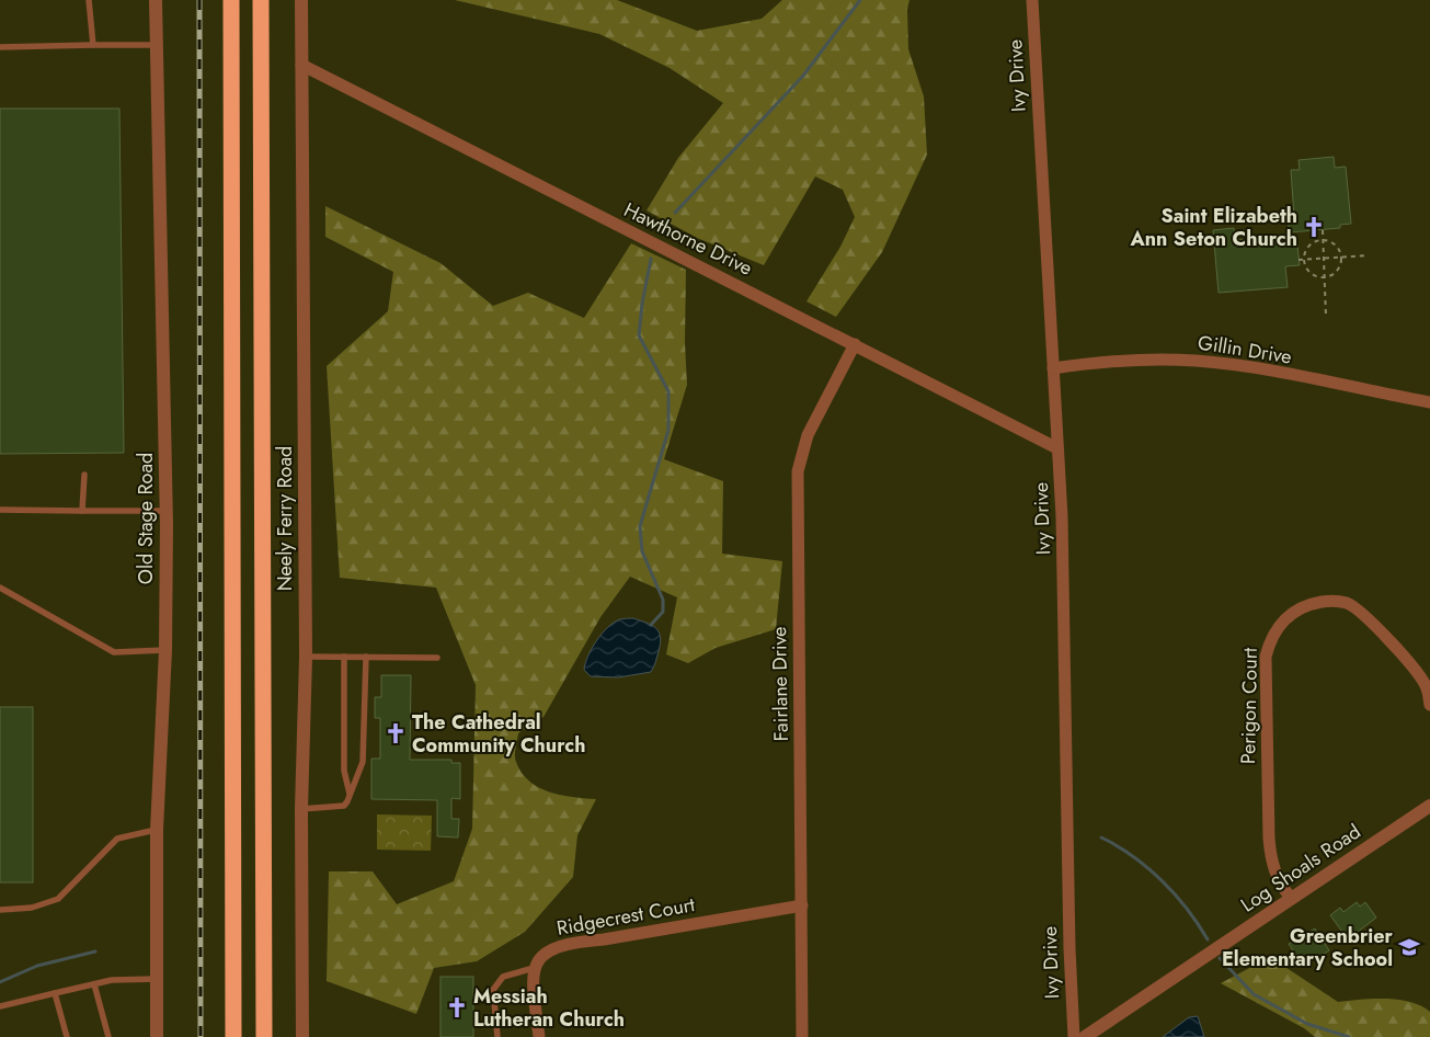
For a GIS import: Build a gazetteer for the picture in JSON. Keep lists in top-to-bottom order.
{
  "streets": {
    "street": [
      "Ivy Drive",
      "Hawthorne Drive",
      "Gillin Drive",
      "Old Stage Road",
      "Neely Ferry Road",
      "Fairlane Drive",
      "Perigon Court",
      "Log Shoals Road",
      "Ridgecrest Court"
    ]
  },
  "crossings": [
    ["Ivy Drive", "Hawthorne Drive"],
    ["Ivy Drive", "Gillin Drive"],
    ["Hawthorne Drive", "Neely Ferry Road"],
    ["Hawthorne Drive", "Fairlane Drive"],
    ["Fairlane Drive", "Ridgecrest Court"],
    ["Perigon Court", "Log Shoals Road"]
  ],
  "places": {
    "church": ["Saint Elizabeth Ann Seton Church", "The Cathedral Community Church", "Messiah Lutheran Church"],
    "school or university": ["Greenbrier Elementary School"]
  }
}
